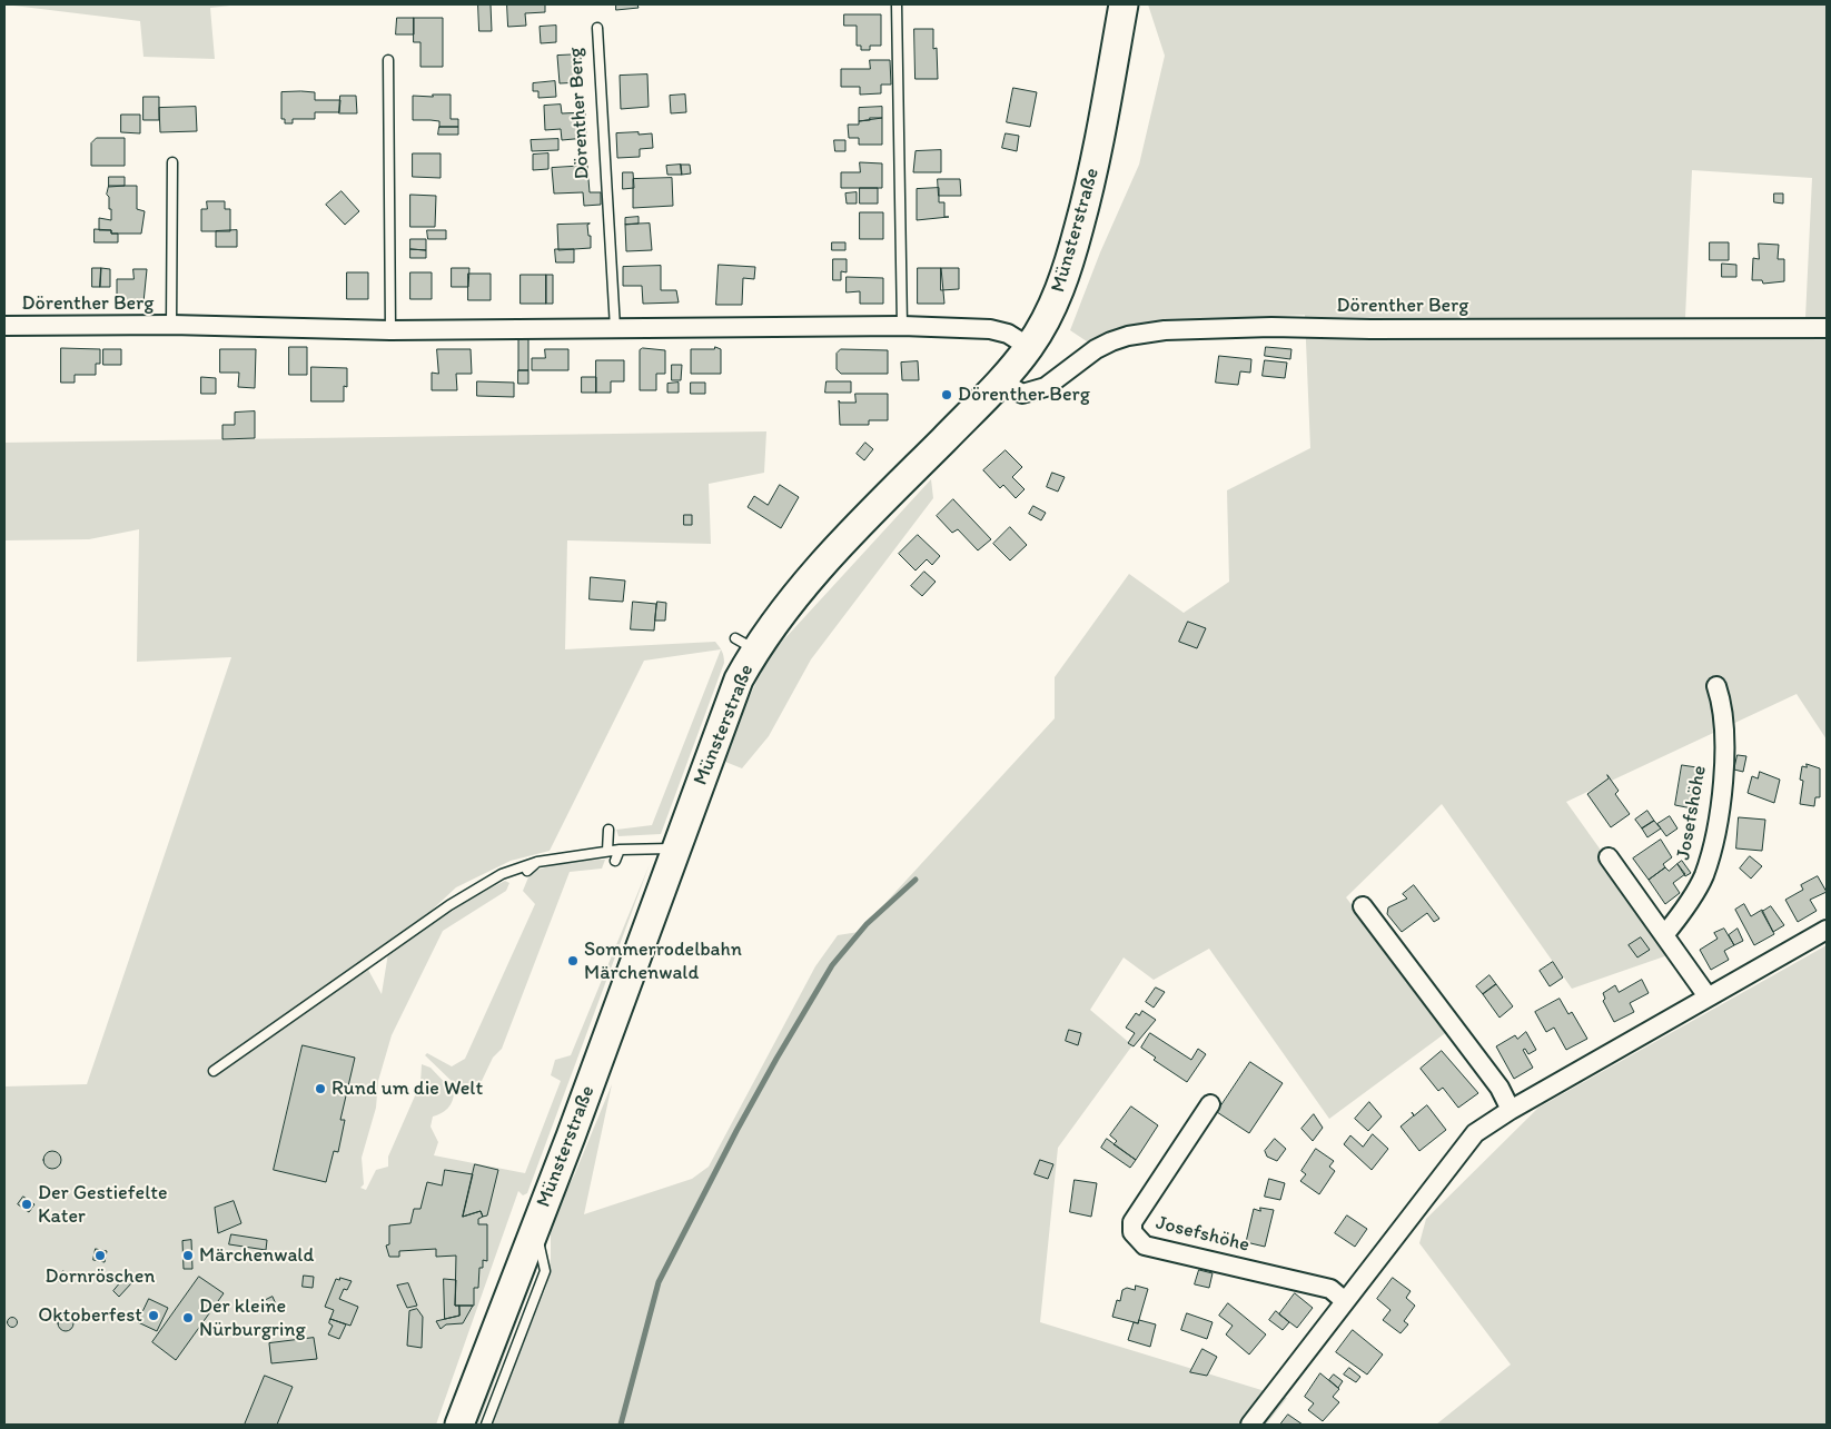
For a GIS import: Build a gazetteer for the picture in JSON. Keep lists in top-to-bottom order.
{
  "streets": {
    "main road": ["Münsterstraße"],
    "street": ["Dörenther Berg", "Josefshöhe"]
  },
  "crossings": [
    ["Dörenther Berg", "Münsterstraße"]
  ],
  "places": [
    "Dörenther Berg",
    "Sommerrodelbahn Märchenwald",
    "Rund um die Welt",
    "Der Gestiefelte Kater",
    "Dornröschen",
    "Märchenwald",
    "Oktoberfest",
    "Der kleine Nürburgring"
  ]
}
